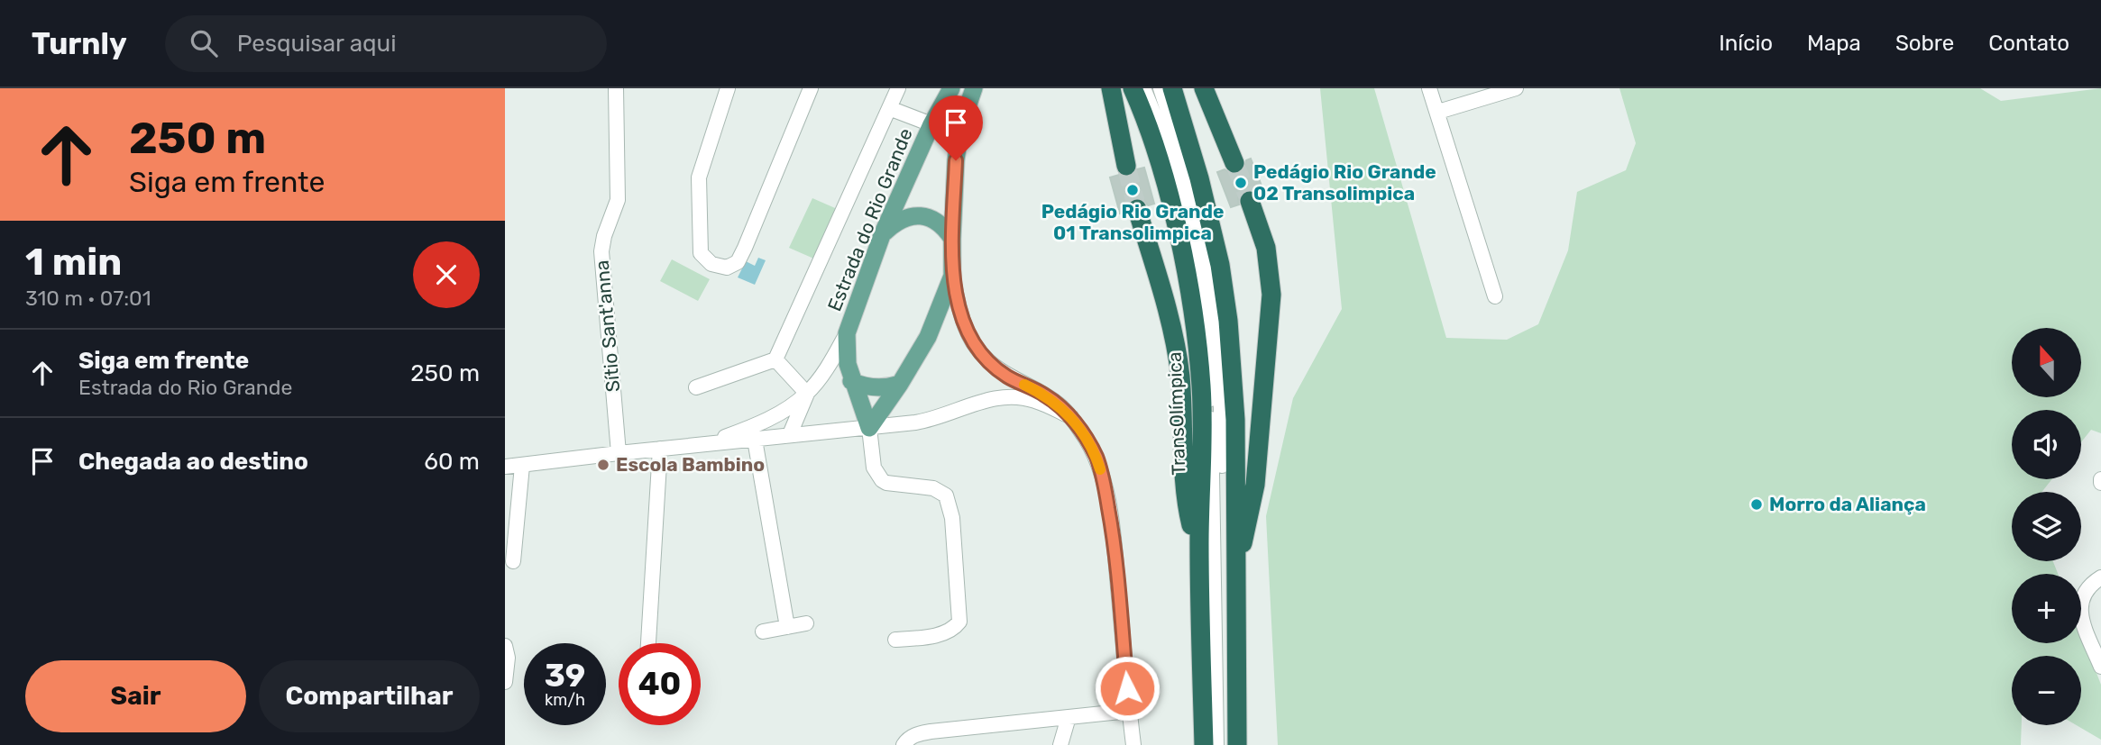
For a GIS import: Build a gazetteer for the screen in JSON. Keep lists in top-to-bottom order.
{
  "streets": {
    "highway": ["TransOlímpica"],
    "main road": ["Estrada do Rio Grande"],
    "street": ["Sítio Sant'anna"]
  },
  "crossings": [
    ["Estrada do Rio Grande", "Sítio Sant'anna"]
  ],
  "places": [
    "Pedágio Rio Grande 02 Transolimpica",
    "Pedágio Rio Grande 01 Transolimpica",
    "Escola Bambino",
    "Morro da Aliança"
  ],
  "north": "top",
  "page": {
    "header": "Turnly",
    "search": "Pesquisar aqui",
    "nav": [
      "Início",
      "Mapa",
      "Sobre",
      "Contato"
    ],
    "turn": ["250 m", "Siga em frente"],
    "heading": ["1 min", "310 m · 07:01"],
    "list": [
      {
        "name": "Siga em frente",
        "note": "Estrada do Rio Grande",
        "value": "250 m"
      },
      {
        "name": "Chegada ao destino",
        "value": "60 m"
      }
    ],
    "map_buttons": ["+", "−"],
    "speed": "39 km/h",
    "limit": "40",
    "buttons": ["Sair", "Compartilhar"]
  }
}
